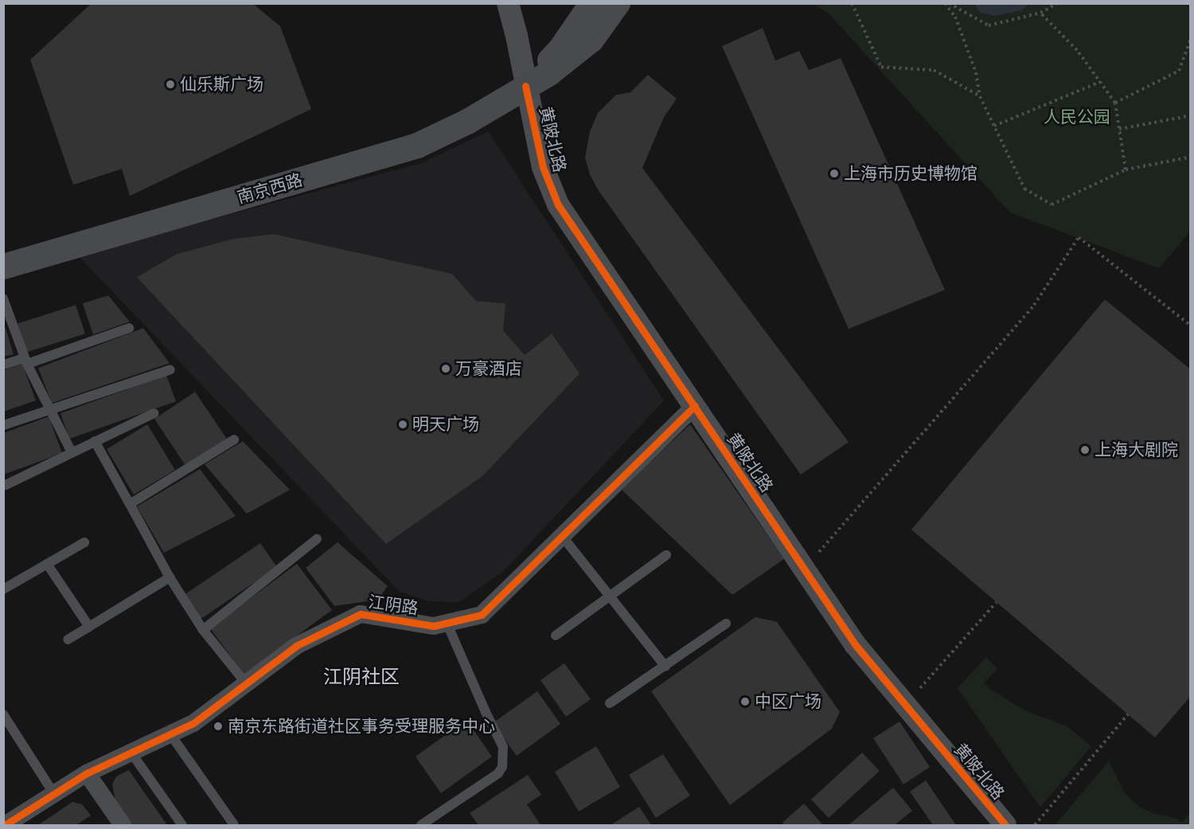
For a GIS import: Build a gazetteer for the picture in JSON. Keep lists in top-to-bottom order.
{
  "streets": {
    "main road": ["南京西路"],
    "street": ["黄陂北路", "江阴路"]
  },
  "crossings": [
    ["黄陂北路", "南京西路"],
    ["黄陂北路", "江阴路"]
  ],
  "districts": ["江阴社区"],
  "parks": ["人民公园"],
  "places": [
    "仙乐斯广场",
    "上海市历史博物馆",
    "万豪酒店",
    "明天广场",
    "上海大剧院",
    "中区广场",
    "南京东路街道社区事务受理服务中心"
  ]
}
